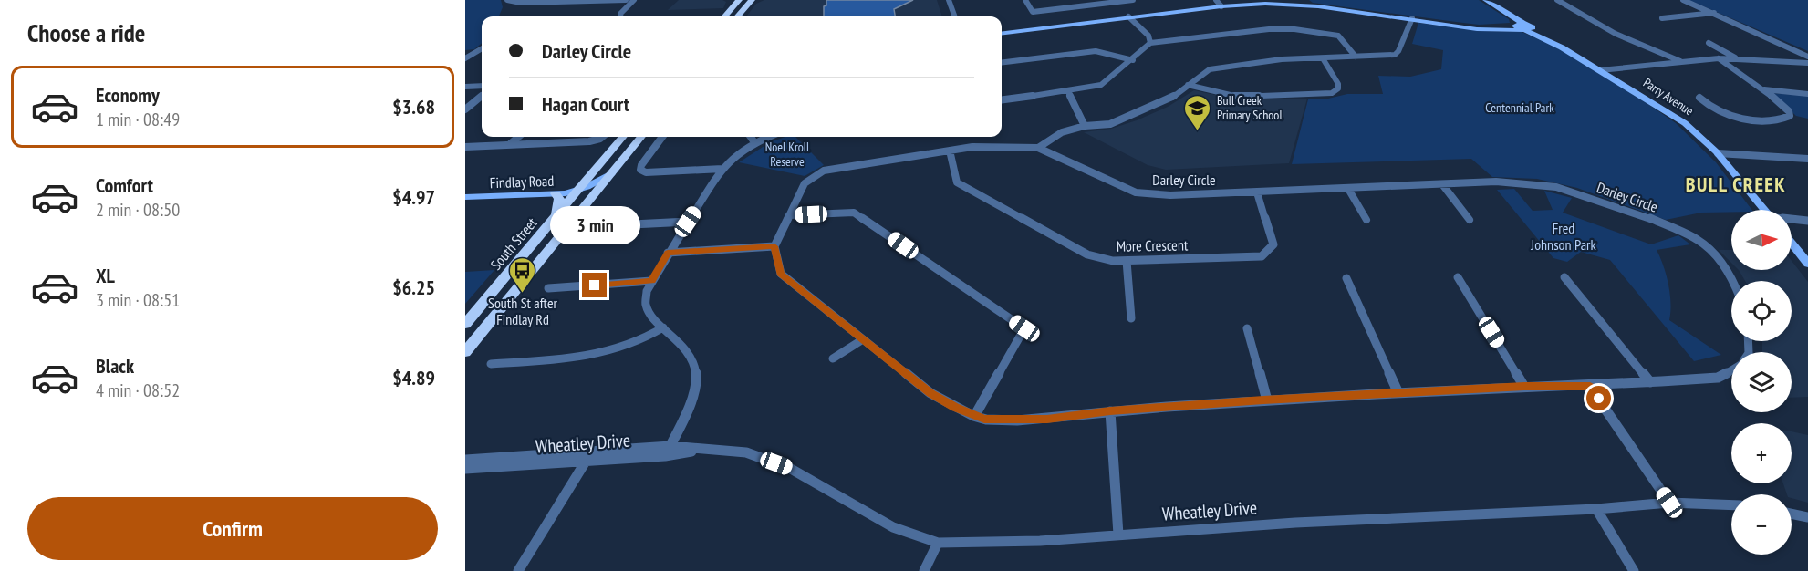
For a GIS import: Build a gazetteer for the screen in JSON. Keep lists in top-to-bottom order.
{
  "streets": {
    "highway": ["South Street"],
    "main road": ["Parry Avenue", "Findlay Road"],
    "street": ["Darley Circle", "More Crescent", "Wheatley Drive"]
  },
  "crossings": [
    ["Darley Circle", "More Crescent"],
    ["Findlay Road", "South Street"]
  ],
  "districts": ["BULL CREEK"],
  "parks": ["Centennial Park", "Noel Kroll Reserve", "Fred Johnson Park"],
  "places": {
    "school or university": ["Bull Creek Primary School"],
    "bus stop": ["South St after Findlay Rd"]
  },
  "north": "right",
  "page": {
    "heading": "Choose a ride",
    "banner": ["Darley Circle", "Hagan Court"],
    "list": [
      {
        "name": "Economy",
        "note": "1 min · 08:49",
        "value": "$3.68"
      },
      {
        "name": "Comfort",
        "note": "2 min · 08:50",
        "value": "$4.97"
      },
      {
        "name": "XL",
        "note": "3 min · 08:51",
        "value": "$6.25"
      },
      {
        "name": "Black",
        "note": "4 min · 08:52",
        "value": "$4.89"
      }
    ],
    "bubble": "3 min",
    "map_buttons": ["+", "−"],
    "buttons": "Confirm"
  }
}
